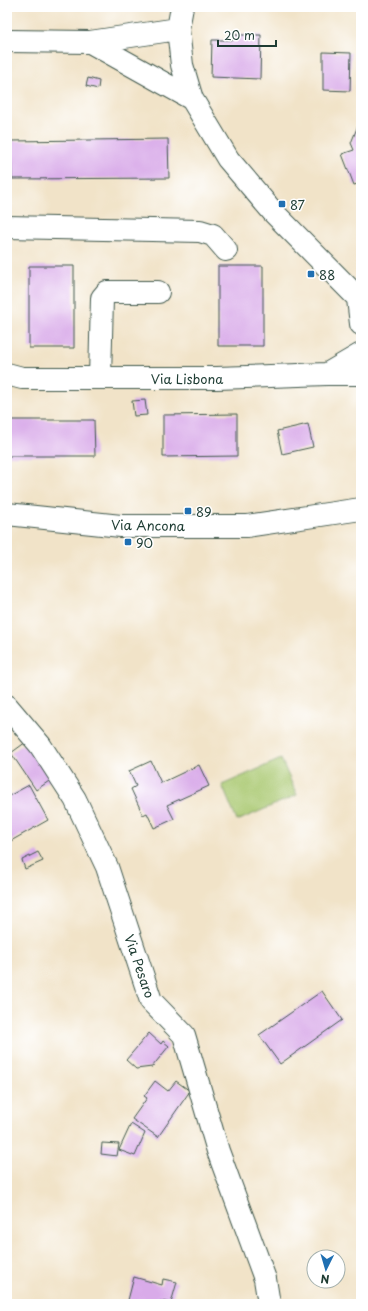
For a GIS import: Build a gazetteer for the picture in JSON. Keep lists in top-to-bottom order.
{
  "streets": {
    "street": ["Via Lisbona", "Via Ancona", "Via Pesaro"]
  },
  "places": {
    "transit": [
      "87",
      "88",
      "89",
      "90"
    ]
  },
  "scale_bar": "20 m",
  "north": "bottom"
}
